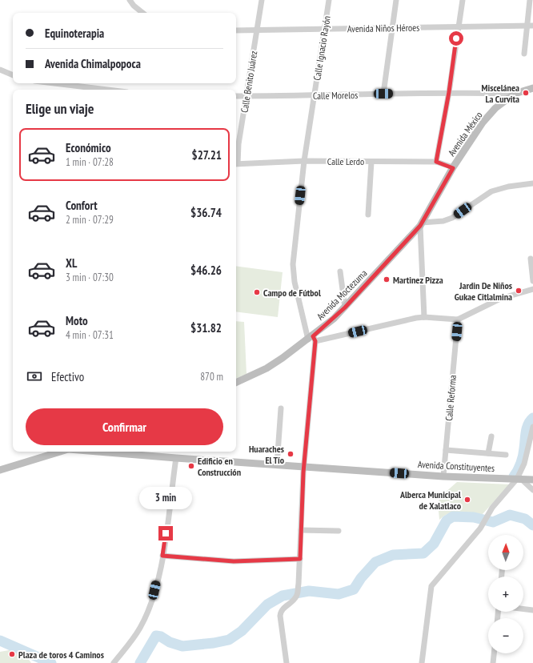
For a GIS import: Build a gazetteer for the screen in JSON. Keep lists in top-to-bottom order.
{
  "streets": {
    "main road": ["Avenida México", "Avenida Moctezuma", "Avenida Constituyentes"],
    "street": [
      "Avenida Niños Héroes",
      "Calle Ignacio Rayón",
      "Calle Benito Juárez",
      "Calle Morelos",
      "Calle Lerdo",
      "Calle Reforma"
    ]
  },
  "crossings": [
    ["Avenida Niños Héroes", "Calle Ignacio Rayón"],
    ["Avenida Niños Héroes", "Calle Benito Juárez"],
    ["Calle Ignacio Rayón", "Calle Morelos"],
    ["Calle Ignacio Rayón", "Calle Lerdo"],
    ["Calle Ignacio Rayón", "Avenida Moctezuma"],
    ["Calle Ignacio Rayón", "Avenida Constituyentes"],
    ["Calle Benito Juárez", "Calle Morelos"],
    ["Calle Morelos", "Avenida México"],
    ["Avenida México", "Calle Lerdo"],
    ["Avenida México", "Avenida Moctezuma"],
    ["Calle Reforma", "Avenida Constituyentes"]
  ],
  "places": [
    "Miscelánea La Curvita",
    "Martinez Pizza",
    "Jardin De Niños Gukae Citlalmina",
    "Campo de Fútbol",
    "Huaraches El Tío",
    "Edificio en Construcción",
    "Alberca Municipal de Xalatlaco",
    "Plaza de toros 4 Caminos"
  ],
  "north": "top",
  "page": {
    "banner": ["Equinoterapia", "Avenida Chimalpopoca"],
    "heading": "Elige un viaje",
    "list": [
      {
        "name": "Económico",
        "note": "1 min · 07:28",
        "value": "$27.21"
      },
      {
        "name": "Confort",
        "note": "2 min · 07:29",
        "value": "$36.74"
      },
      {
        "name": "XL",
        "note": "3 min · 07:30",
        "value": "$46.26"
      },
      {
        "name": "Moto",
        "note": "4 min · 07:31",
        "value": "$31.82"
      }
    ],
    "pay": ["Efectivo", "870 m"],
    "buttons": "Confirmar",
    "bubble": "3 min",
    "map_buttons": ["+", "−"]
  }
}
